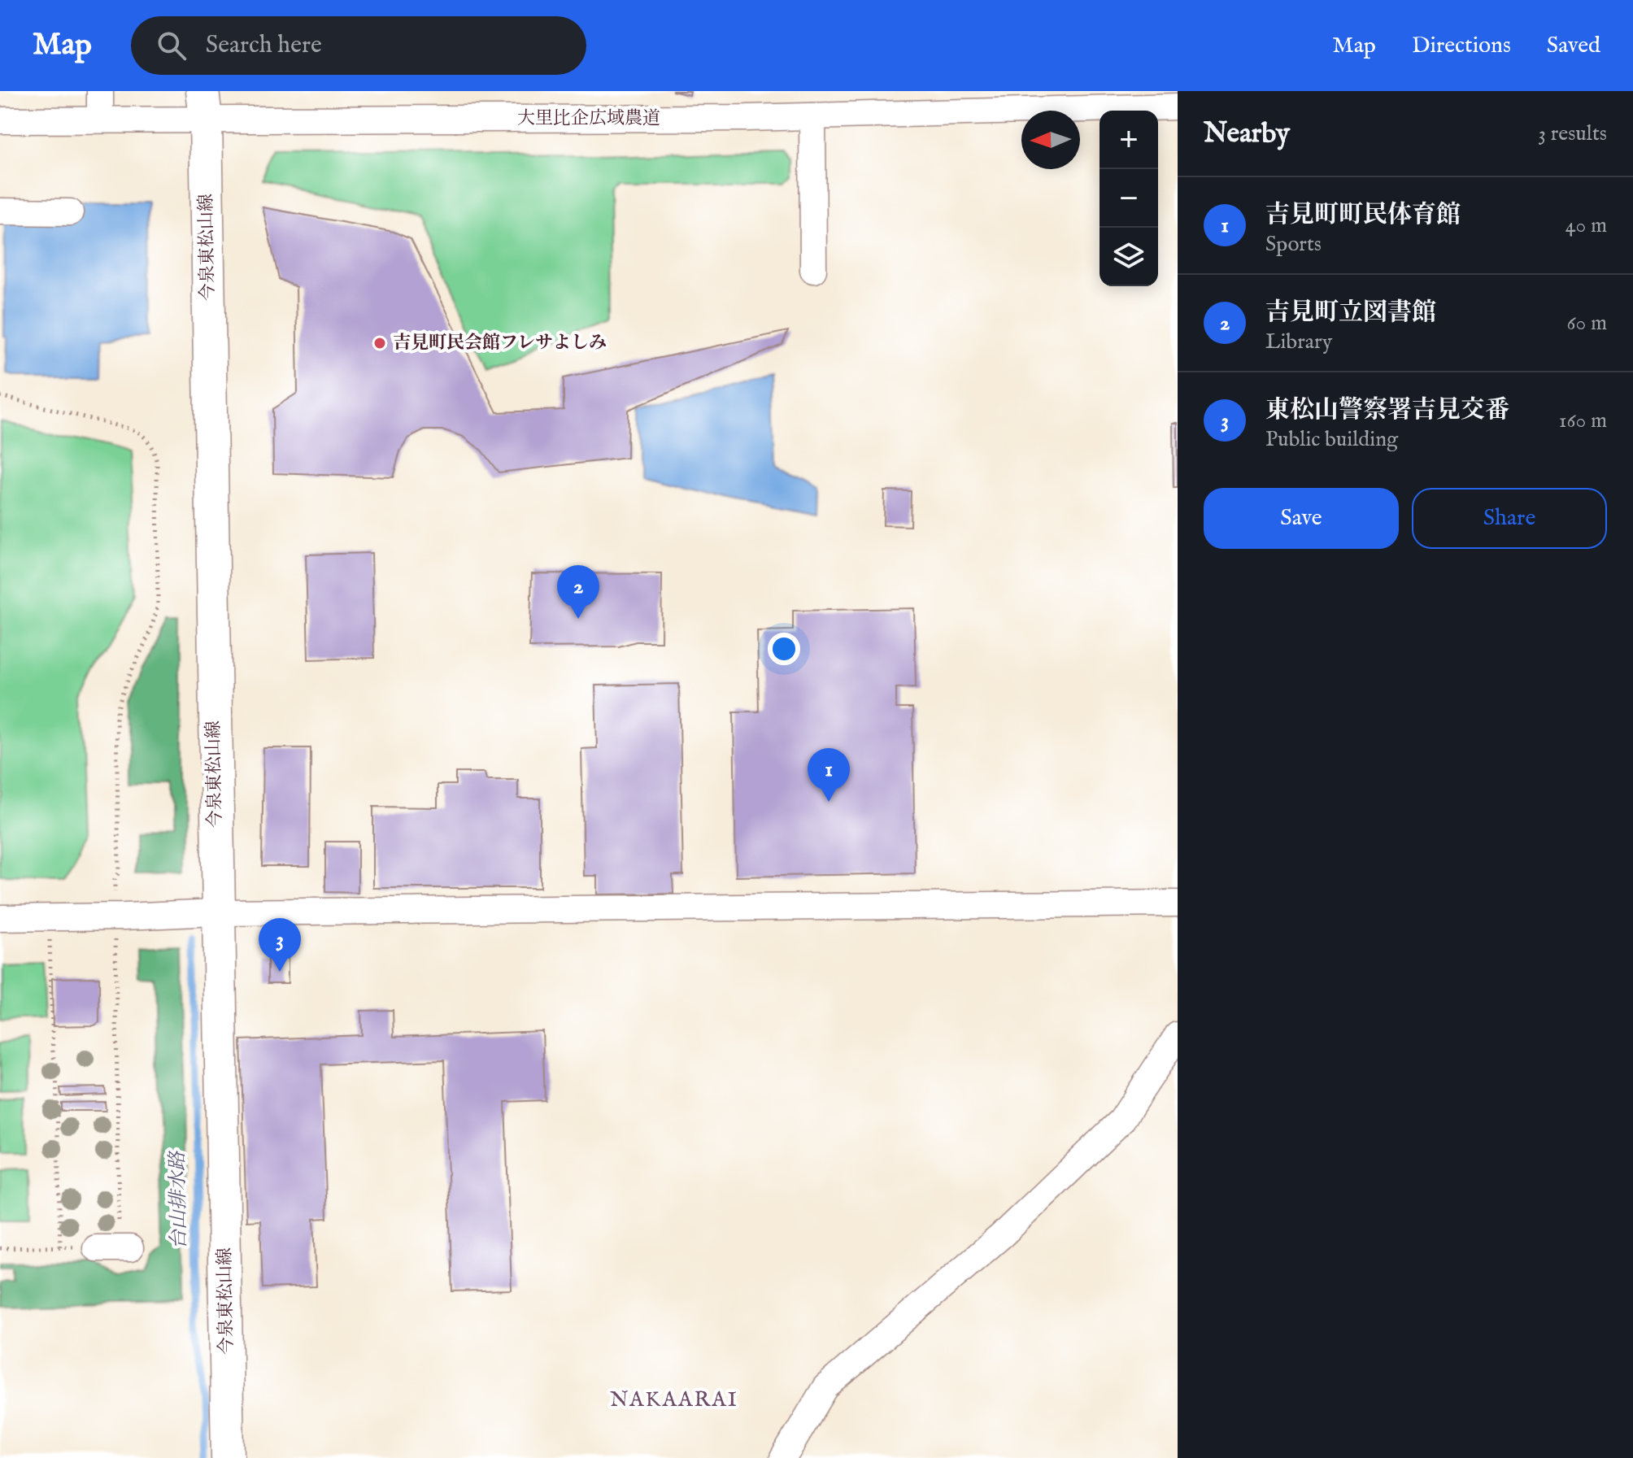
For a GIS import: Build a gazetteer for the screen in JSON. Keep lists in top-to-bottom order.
{
  "streets": {
    "main road": ["今泉東松山線"],
    "street": ["大里比企広域農道"]
  },
  "crossings": [
    ["大里比企広域農道", "今泉東松山線"]
  ],
  "districts": ["NAKAARAI"],
  "water": ["台山排水路"],
  "places": ["吉見町民会館フレサよしみ"],
  "north": "left",
  "page": {
    "header": "Map",
    "search": "Search here",
    "nav": ["Map", "Directions", "Saved"],
    "heading": ["Nearby", "3 results"],
    "map_buttons": ["+", "−"],
    "list": [
      {
        "mark": "1",
        "name": "吉見町町民体育館",
        "note": "Sports",
        "value": "40 m"
      },
      {
        "mark": "2",
        "name": "吉見町立図書館",
        "note": "Library",
        "value": "60 m"
      },
      {
        "mark": "3",
        "name": "東松山警察署吉見交番",
        "note": "Public building",
        "value": "160 m"
      }
    ],
    "buttons": ["Save", "Share"],
    "pins": ["2", "1", "3"]
  }
}
